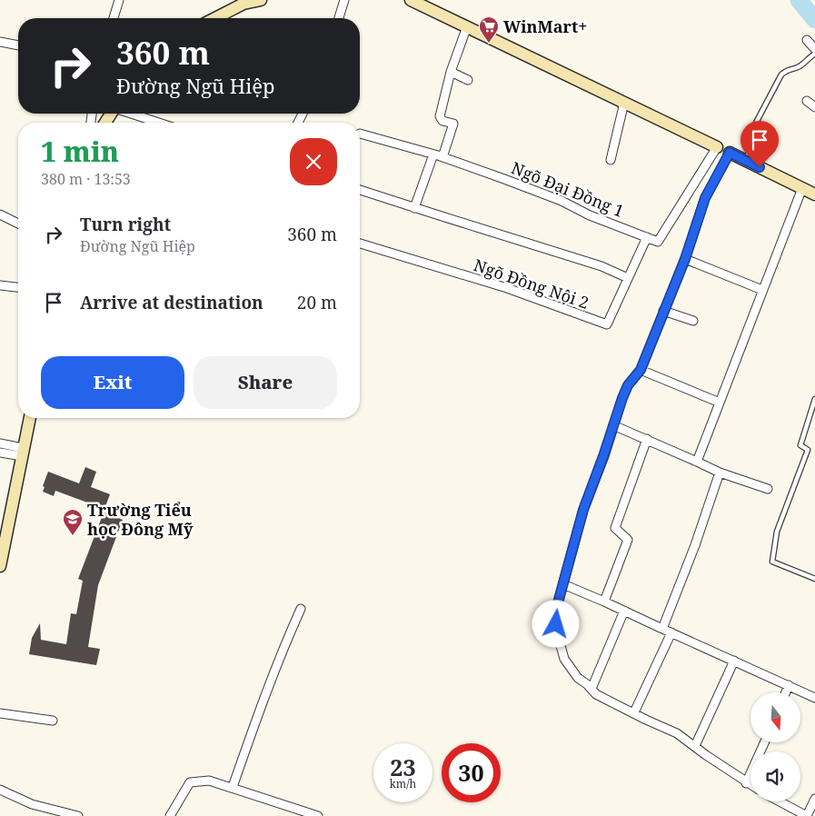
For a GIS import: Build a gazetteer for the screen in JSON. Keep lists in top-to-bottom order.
{
  "streets": {
    "street": ["Ngõ Đại Đồng 1", "Ngõ Đồng Nội 2"]
  },
  "crossings": [
    ["Ngõ Đại Đồng 1", "Ngõ Đồng Nội 2"]
  ],
  "places": {
    "supermarket": ["WinMart+"],
    "school or university": ["Trường Tiểu học Đông Mỹ"]
  },
  "north": "bottom",
  "page": {
    "turn": ["360 m", "Đường Ngũ Hiệp"],
    "heading": ["1 min", "380 m · 13:53"],
    "list": [
      {
        "name": "Turn right",
        "note": "Đường Ngũ Hiệp",
        "value": "360 m"
      },
      {
        "name": "Arrive at destination",
        "value": "20 m"
      }
    ],
    "buttons": ["Exit", "Share"],
    "speed": "23 km/h",
    "limit": "30"
  }
}
